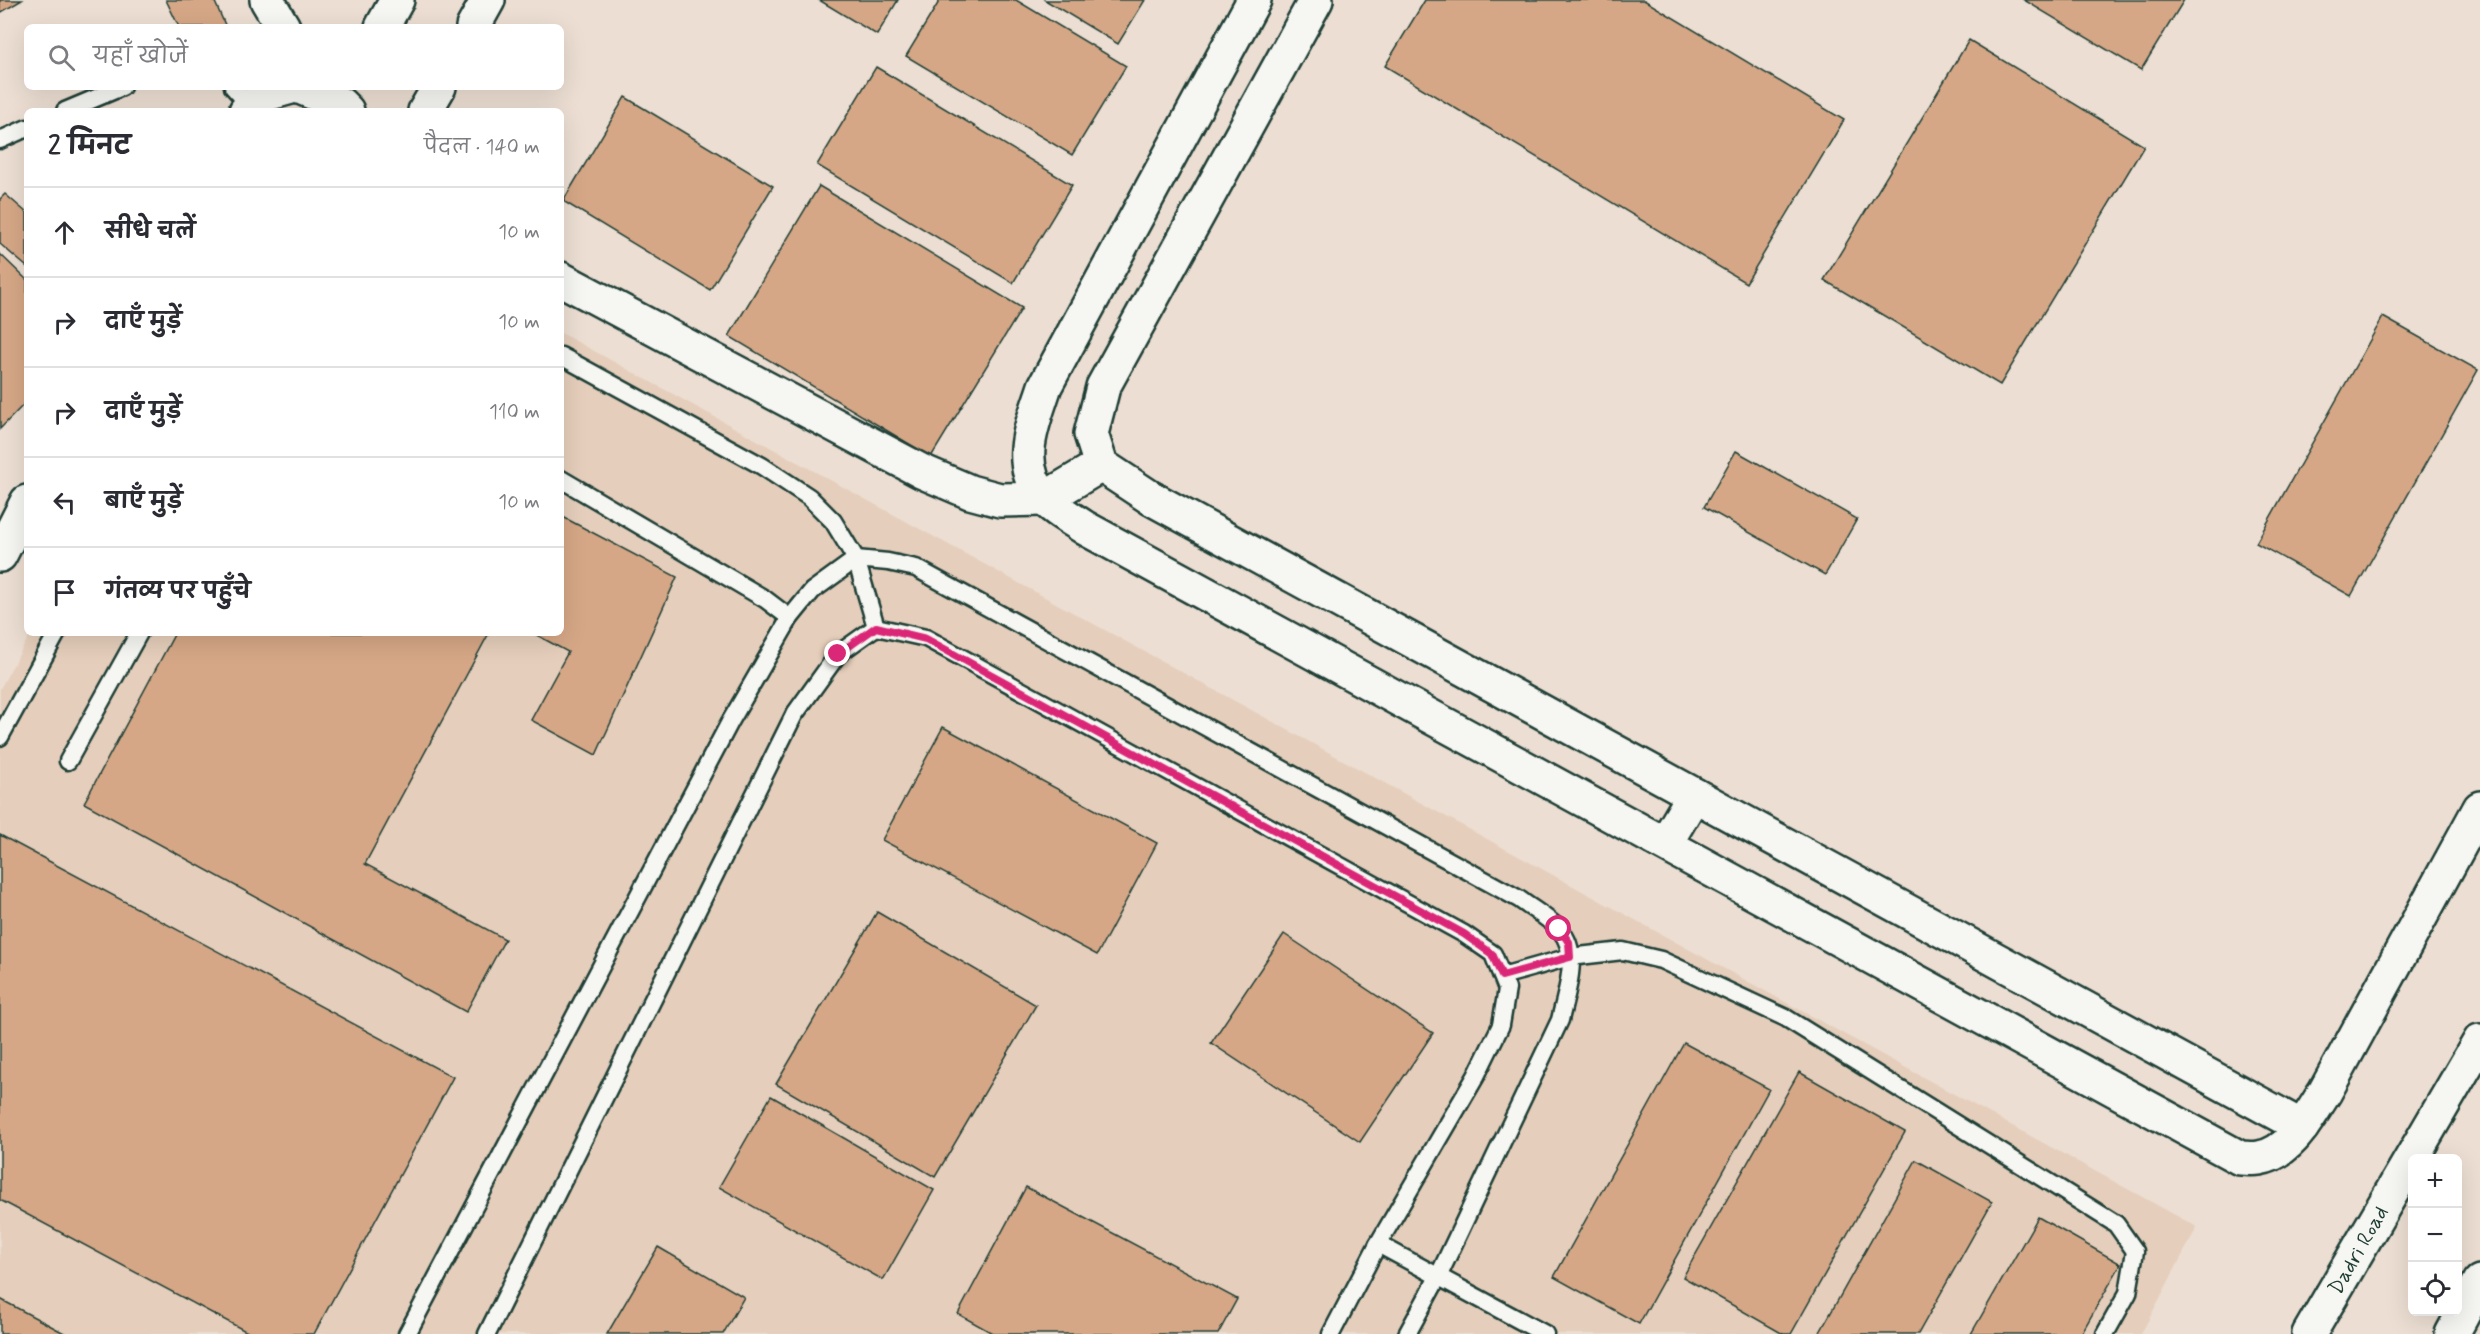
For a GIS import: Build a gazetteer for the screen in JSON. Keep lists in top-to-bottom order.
{
  "streets": {
    "street": ["Dadri Road"]
  },
  "page": {
    "search": "यहाँ खोजें",
    "heading": ["2 मिनट", "पैदल · 140 m"],
    "list": [
      ["सीधे चलें", "10 m"],
      ["दाएँ मुड़ें", "10 m"],
      ["दाएँ मुड़ें", "110 m"],
      ["बाएँ मुड़ें", "10 m"],
      "गंतव्य पर पहुँचे"
    ],
    "map_buttons": ["+", "−"]
  }
}
